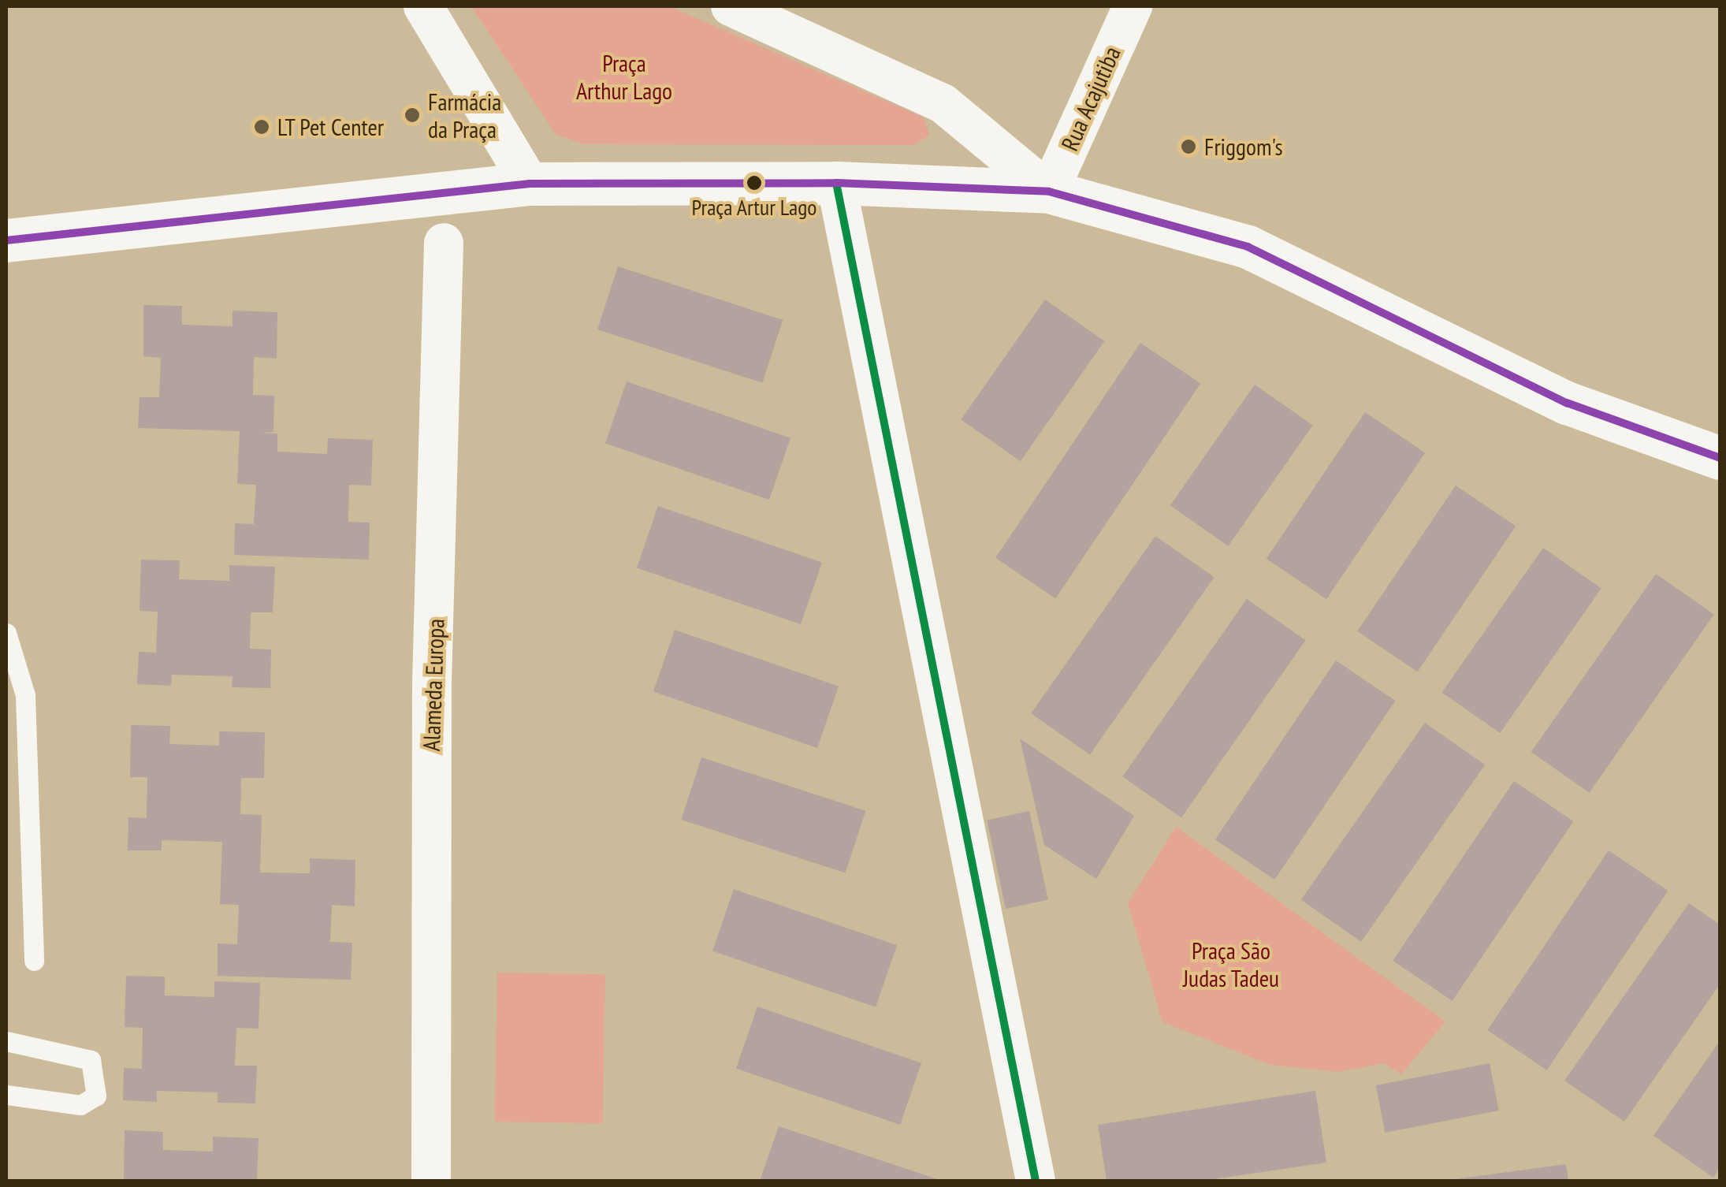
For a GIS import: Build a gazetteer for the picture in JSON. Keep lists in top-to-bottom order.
{
  "streets": {
    "street": ["Rua Acajutiba", "Alameda Europa"]
  },
  "parks": ["Praça Arthur Lago", "Praça São Judas Tadeu"],
  "places": [
    "Farmácia da Praça",
    "LT Pet Center",
    "Friggom's",
    "Praça Artur Lago"
  ]
}
